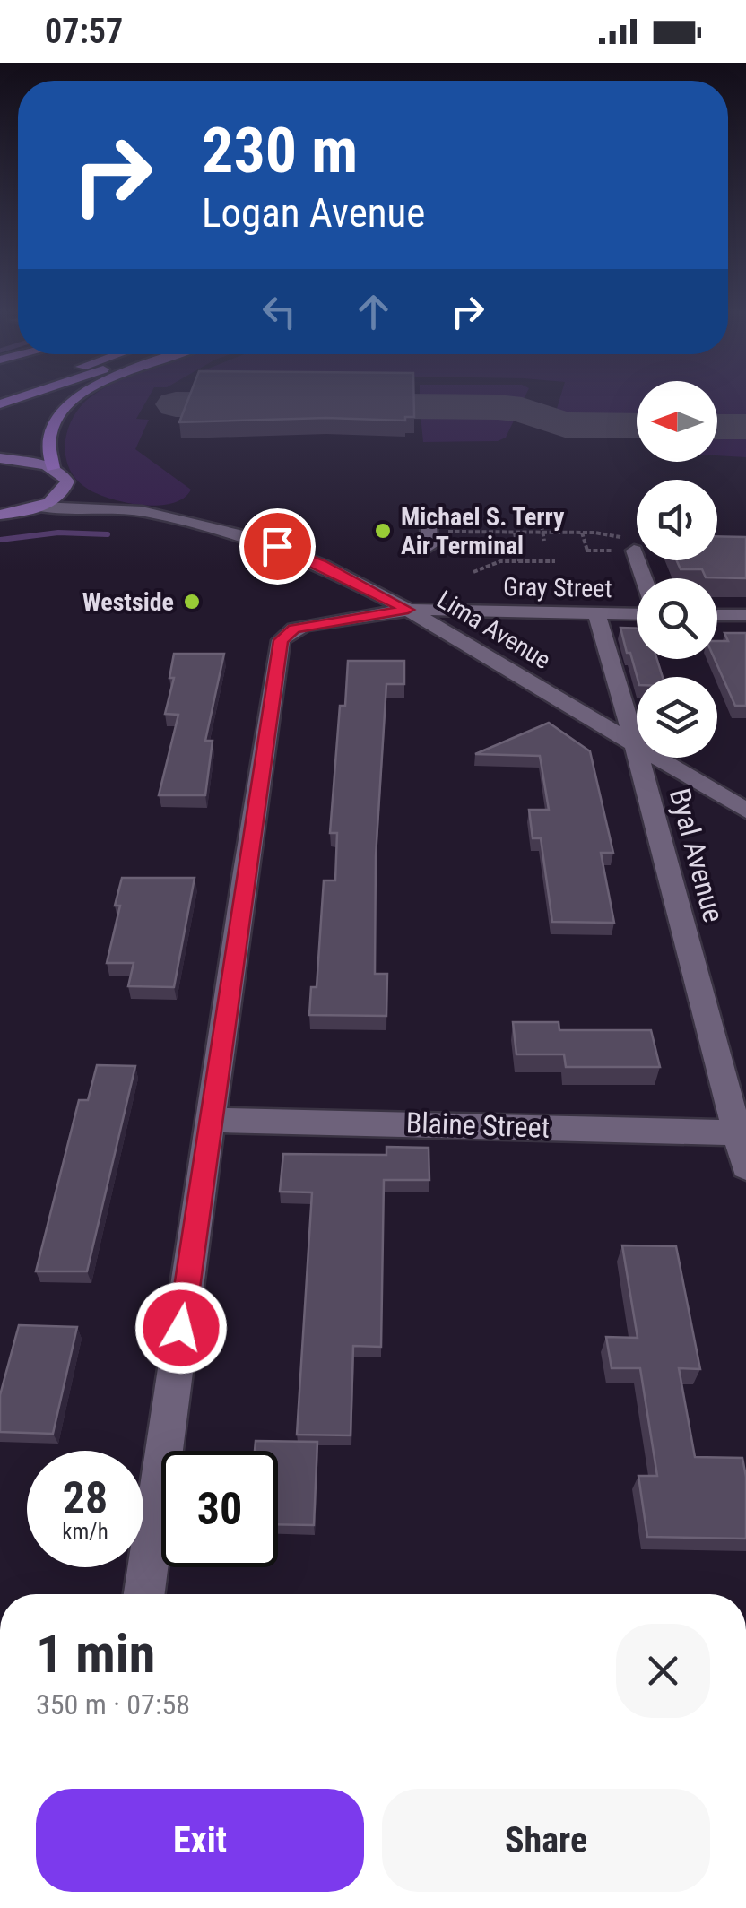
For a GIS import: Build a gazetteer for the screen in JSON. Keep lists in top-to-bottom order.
{
  "streets": {
    "street": [
      "Gray Street",
      "Lima Avenue",
      "Byal Avenue",
      "Blaine Street"
    ]
  },
  "crossings": [
    ["Gray Street", "Lima Avenue"],
    ["Gray Street", "Byal Avenue"],
    ["Gray Street", "Blaine Street"],
    ["Lima Avenue", "Byal Avenue"],
    ["Byal Avenue", "Blaine Street"]
  ],
  "places": ["Michael S. Terry Air Terminal", "Westside"],
  "north": "left",
  "page": {
    "status": "07:57",
    "turn": ["230 m", "Logan Avenue"],
    "speed": "28 km/h",
    "limit": "30",
    "heading": ["1 min", "350 m · 07:58"],
    "buttons": ["Exit", "Share"]
  }
}
